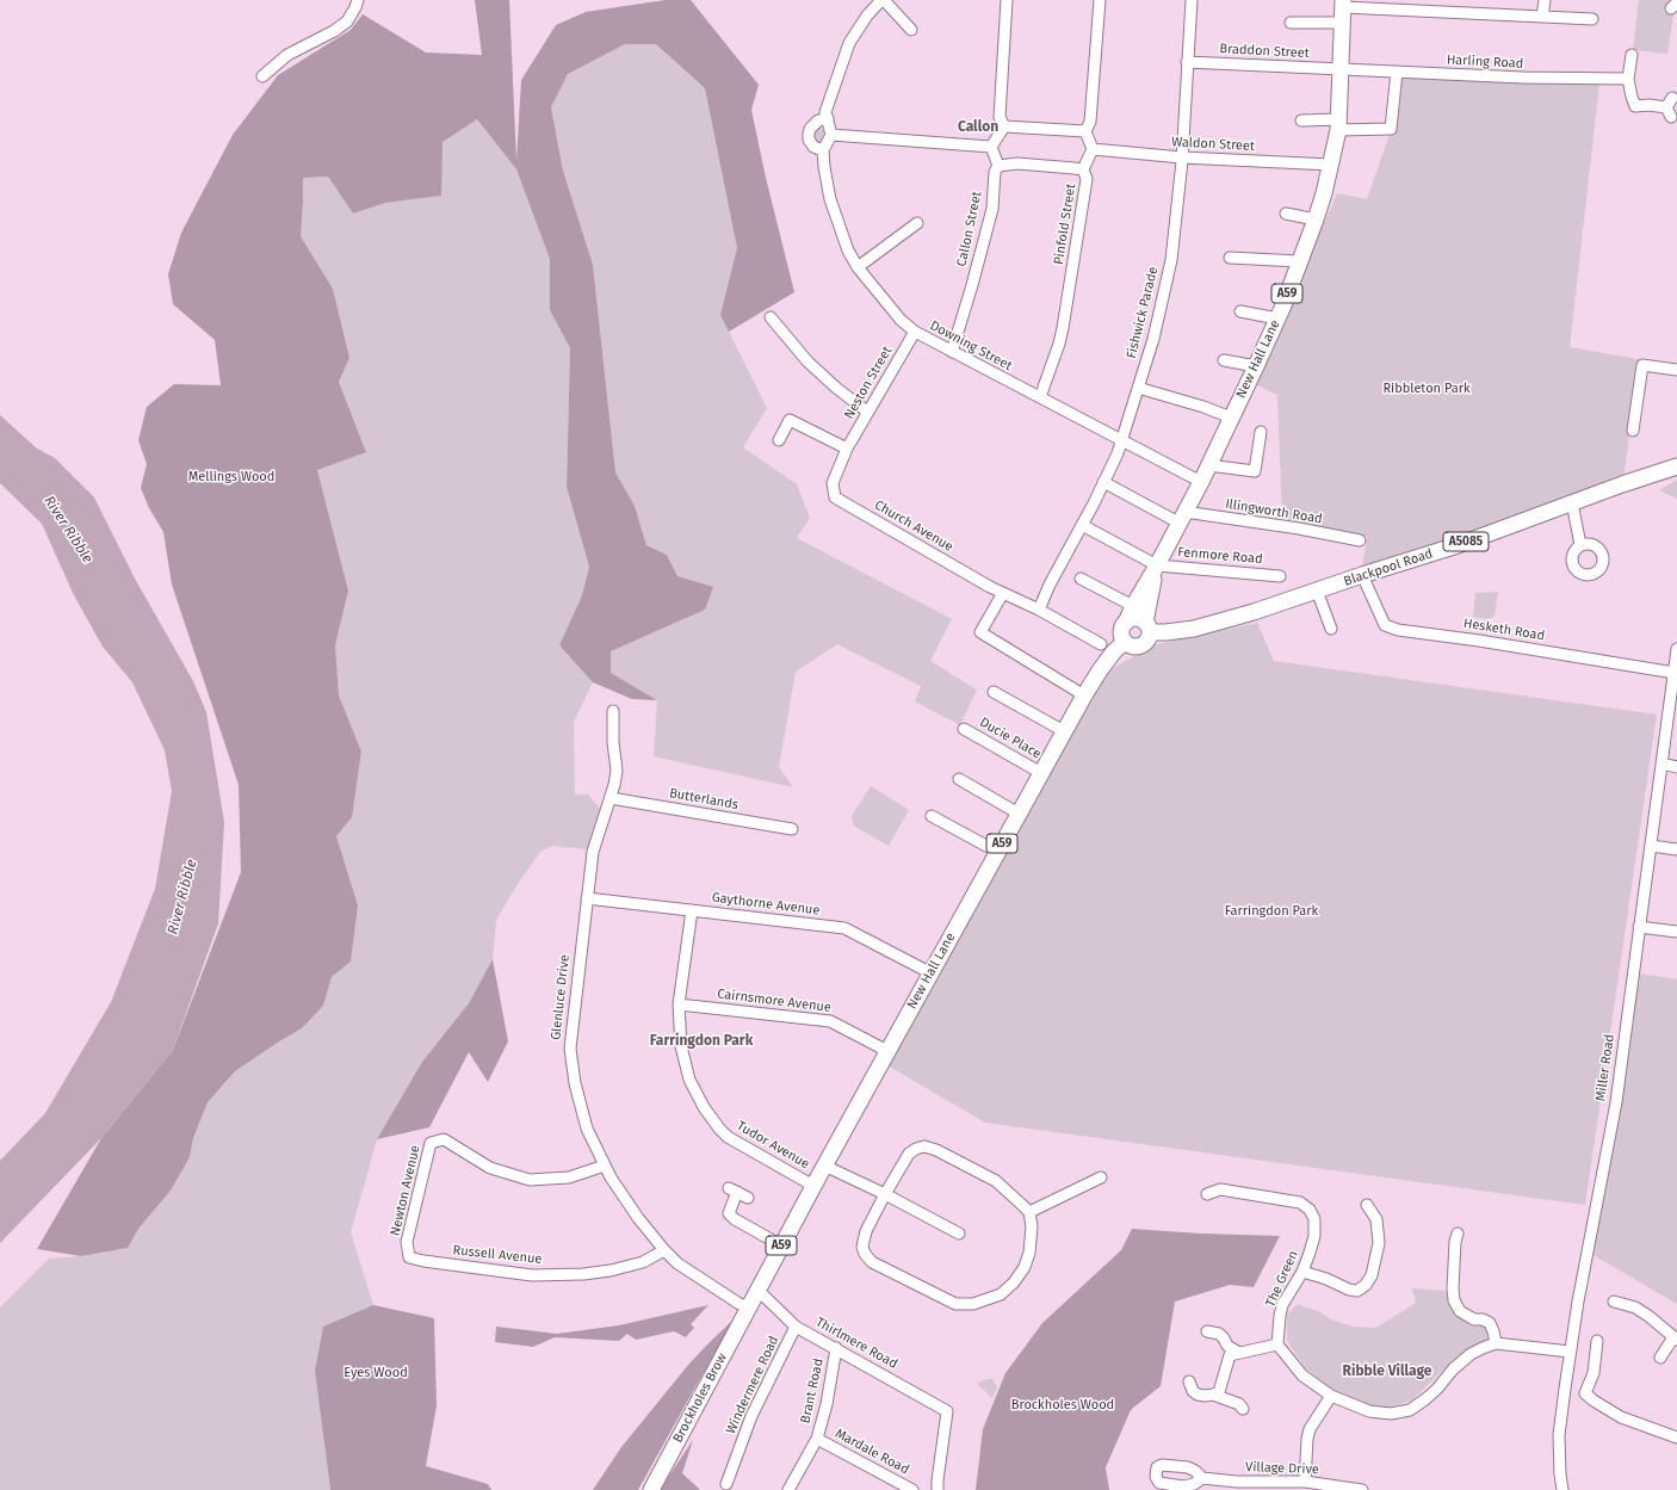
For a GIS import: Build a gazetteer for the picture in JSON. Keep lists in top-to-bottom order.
{
  "streets": {
    "highway": [
      "A59",
      "New Hall Lane",
      "A5085",
      "Blackpool Road",
      "Brockholes Brow"
    ],
    "street": [
      "Braddon Street",
      "Harling Road",
      "Waldon Street",
      "Pinfold Street",
      "Callon Street",
      "Fishwick Parade",
      "Downing Street",
      "Neston Street",
      "Illingworth Road",
      "Church Avenue",
      "Fenmore Road",
      "Hesketh Road",
      "Ducie Place",
      "Butterlands",
      "Gaythorne Avenue",
      "Glenluce Drive",
      "Cairnsmore Avenue",
      "Miller Road",
      "Tudor Avenue",
      "Newton Avenue",
      "Russell Avenue",
      "The Green",
      "Thirlmere Road",
      "Windermere Road",
      "Brant Road",
      "Mardale Road",
      "Village Drive"
    ]
  },
  "crossings": [
    ["Braddon Street", "Harling Road"],
    ["Braddon Street", "Fishwick Parade"],
    ["Braddon Street", "New Hall Lane"],
    ["Harling Road", "New Hall Lane"],
    ["Waldon Street", "Pinfold Street"],
    ["Waldon Street", "Fishwick Parade"],
    ["Waldon Street", "New Hall Lane"],
    ["Pinfold Street", "Downing Street"],
    ["Callon Street", "Downing Street"],
    ["A59", "New Hall Lane"],
    ["A59", "Blackpool Road"],
    ["Fishwick Parade", "Downing Street"],
    ["Fishwick Parade", "Church Avenue"],
    ["Downing Street", "New Hall Lane"],
    ["Downing Street", "Neston Street"],
    ["New Hall Lane", "Illingworth Road"],
    ["New Hall Lane", "Fenmore Road"],
    ["New Hall Lane", "Blackpool Road"],
    ["New Hall Lane", "Ducie Place"],
    ["New Hall Lane", "Gaythorne Avenue"],
    ["New Hall Lane", "Glenluce Drive"],
    ["New Hall Lane", "Cairnsmore Avenue"],
    ["New Hall Lane", "Tudor Avenue"],
    ["New Hall Lane", "Thirlmere Road"],
    ["New Hall Lane", "Brockholes Brow"],
    ["Neston Street", "Church Avenue"],
    ["Blackpool Road", "Hesketh Road"],
    ["Hesketh Road", "Miller Road"],
    ["Butterlands", "Glenluce Drive"],
    ["Gaythorne Avenue", "Glenluce Drive"],
    ["Gaythorne Avenue", "Tudor Avenue"],
    ["Glenluce Drive", "Newton Avenue"],
    ["Glenluce Drive", "Russell Avenue"],
    ["Glenluce Drive", "Brockholes Brow"],
    ["Cairnsmore Avenue", "Tudor Avenue"],
    ["Newton Avenue", "Russell Avenue"],
    ["Thirlmere Road", "Windermere Road"],
    ["Thirlmere Road", "Brant Road"],
    ["Brant Road", "Mardale Road"]
  ],
  "districts": ["Callon", "Farringdon Park", "Ribble Village"],
  "water": ["River Ribble"],
  "parks": [
    "Ribbleton Park",
    "Mellings Wood",
    "Farringdon Park",
    "Eyes Wood",
    "Brockholes Wood"
  ]
}
